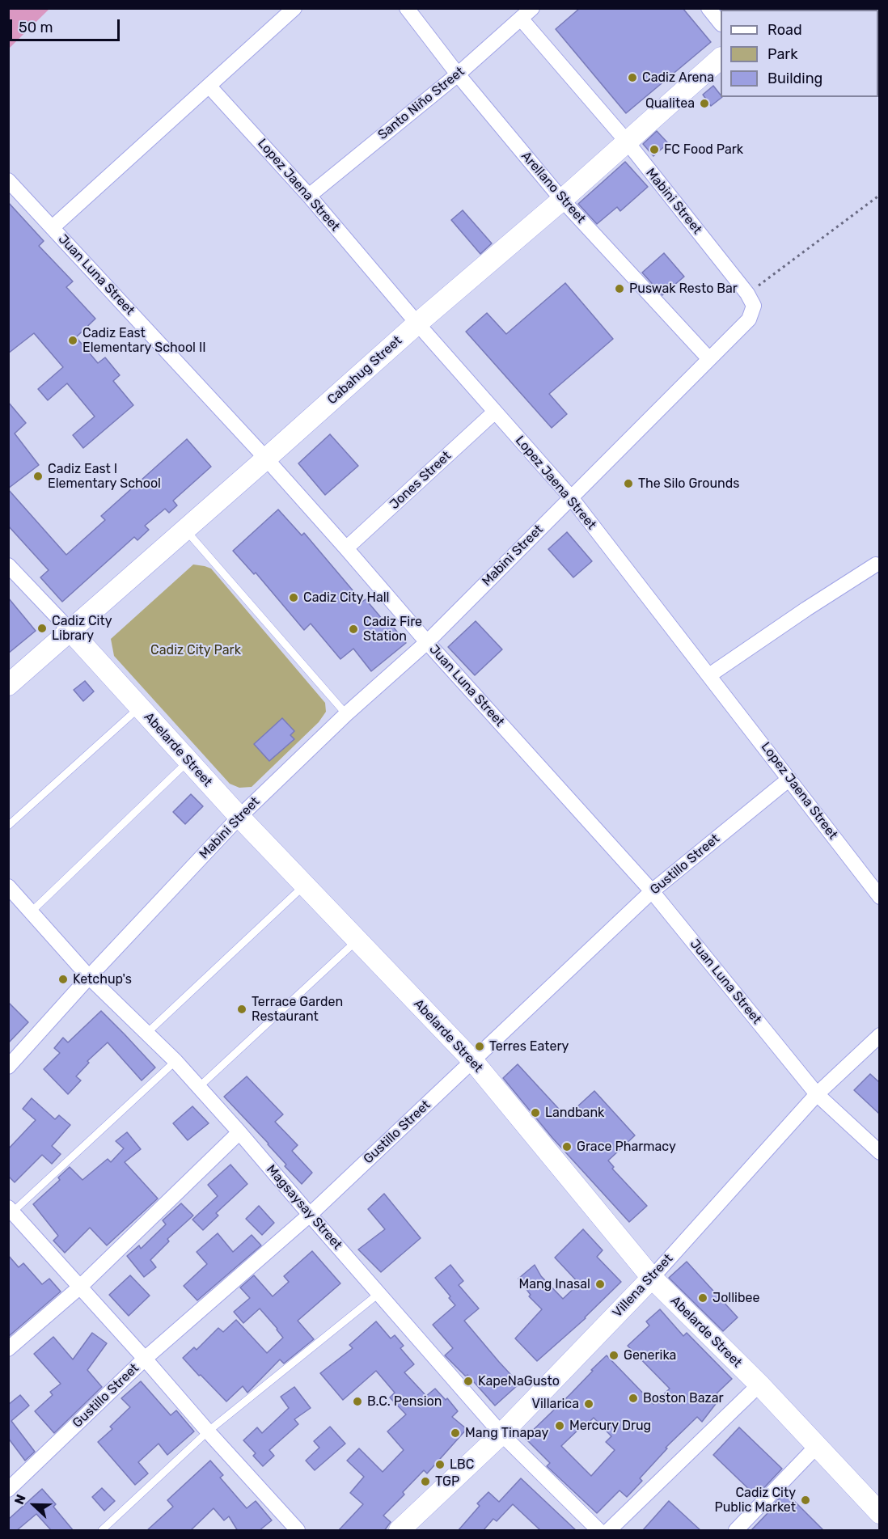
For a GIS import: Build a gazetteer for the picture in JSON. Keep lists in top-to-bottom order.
{
  "streets": {
    "street": [
      "Santo Niño Street",
      "Lopez Jaena Street",
      "Arellano Street",
      "Mabini Street",
      "Juan Luna Street",
      "Cabahug Street",
      "Jones Street",
      "Abelarde Street",
      "Gustillo Street",
      "Magsaysay Street",
      "Villena Street"
    ]
  },
  "crossings": [
    ["Santo Niño Street", "Lopez Jaena Street"],
    ["Santo Niño Street", "Arellano Street"],
    ["Santo Niño Street", "Mabini Street"],
    ["Lopez Jaena Street", "Mabini Street"],
    ["Lopez Jaena Street", "Cabahug Street"],
    ["Lopez Jaena Street", "Jones Street"],
    ["Lopez Jaena Street", "Gustillo Street"],
    ["Arellano Street", "Mabini Street"],
    ["Arellano Street", "Cabahug Street"],
    ["Mabini Street", "Juan Luna Street"],
    ["Mabini Street", "Cabahug Street"],
    ["Mabini Street", "Abelarde Street"],
    ["Mabini Street", "Magsaysay Street"],
    ["Juan Luna Street", "Cabahug Street"],
    ["Juan Luna Street", "Jones Street"],
    ["Juan Luna Street", "Gustillo Street"],
    ["Juan Luna Street", "Villena Street"],
    ["Cabahug Street", "Abelarde Street"],
    ["Abelarde Street", "Gustillo Street"],
    ["Abelarde Street", "Villena Street"],
    ["Gustillo Street", "Magsaysay Street"],
    ["Magsaysay Street", "Villena Street"]
  ],
  "parks": ["Cadiz City Park"],
  "places": [
    "Cadiz Arena",
    "Qualitea",
    "FC Food Park",
    "Puswak Resto Bar",
    "Cadiz East Elementary School II",
    "Cadiz East I Elementary School",
    "The Silo Grounds",
    "Cadiz City Hall",
    "Cadiz City Library",
    "Cadiz Fire Station",
    "Ketchup's",
    "Terrace Garden Restaurant",
    "Terres Eatery",
    "Landbank",
    "Grace Pharmacy",
    "Mang Inasal",
    "Jollibee",
    "Generika",
    "KapeNaGusto",
    "Boston Bazar",
    "B.C. Pension",
    "Villarica",
    "Mercury Drug",
    "Mang Tinapay",
    "LBC",
    "TGP",
    "Cadiz City Public Market"
  ],
  "legend": ["Road", "Park", "Building"],
  "scale_bar": "50 m",
  "north": "left"
}
